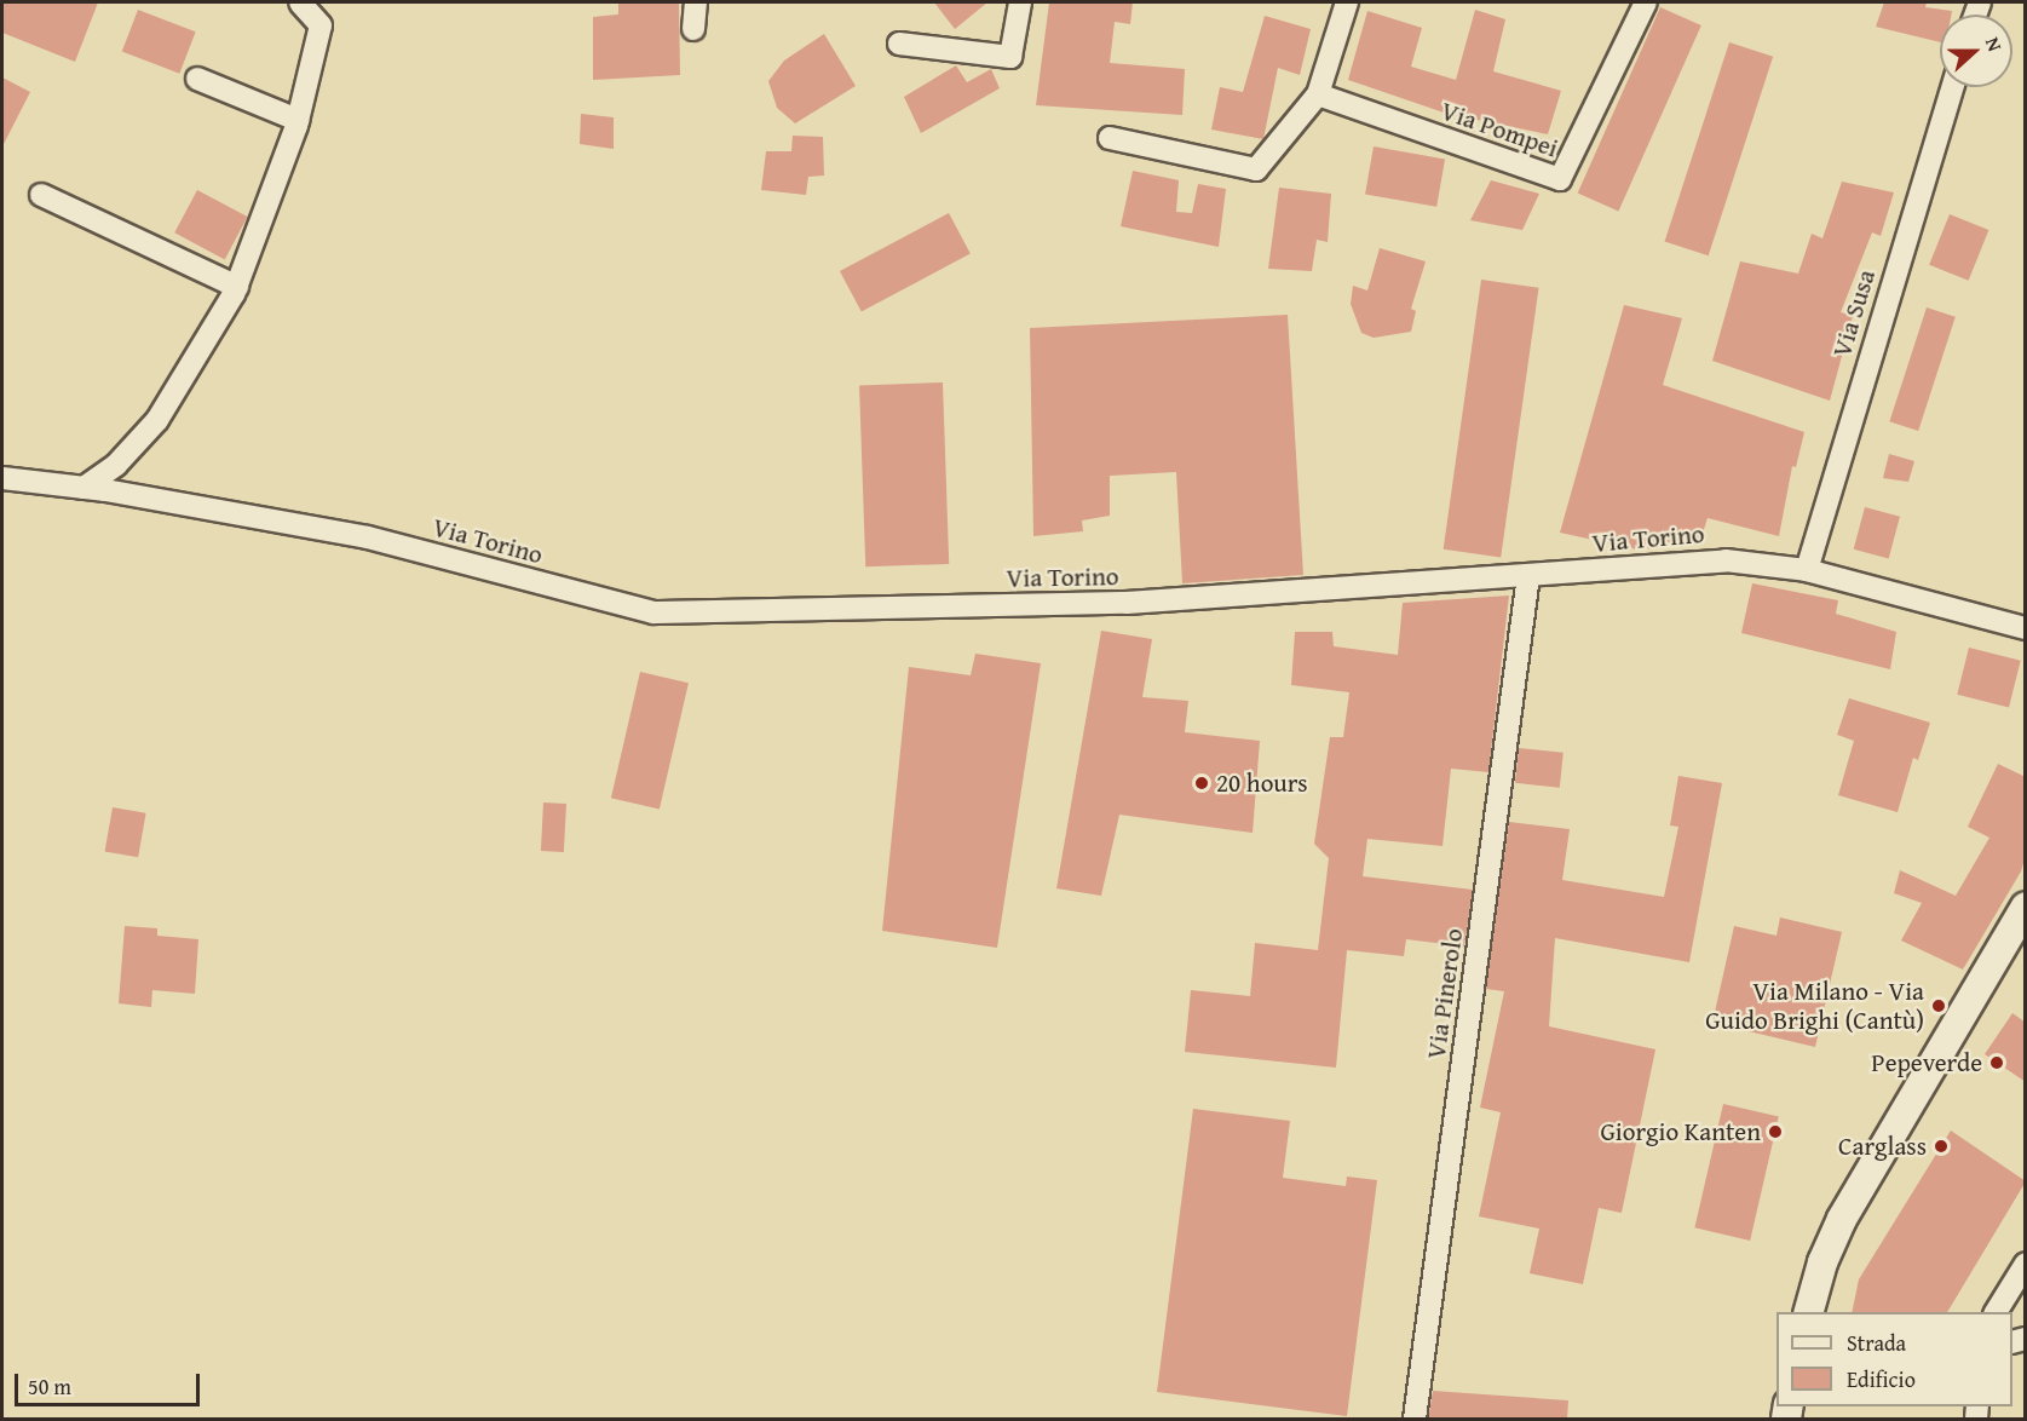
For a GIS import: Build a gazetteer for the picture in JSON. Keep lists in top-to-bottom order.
{
  "streets": {
    "street": [
      "Via Pompei",
      "Via Susa",
      "Via Torino",
      "Via Pinerolo"
    ]
  },
  "crossings": [
    ["Via Susa", "Via Torino"],
    ["Via Torino", "Via Pinerolo"]
  ],
  "places": [
    "20 hours",
    "Via Milano - Via Guido Brighi (Cantù)",
    "Pepeverde",
    "Giorgio Kanten",
    "Carglass"
  ],
  "legend": ["Strada", "Edificio"],
  "scale_bar": "50 m",
  "north": "right"
}
